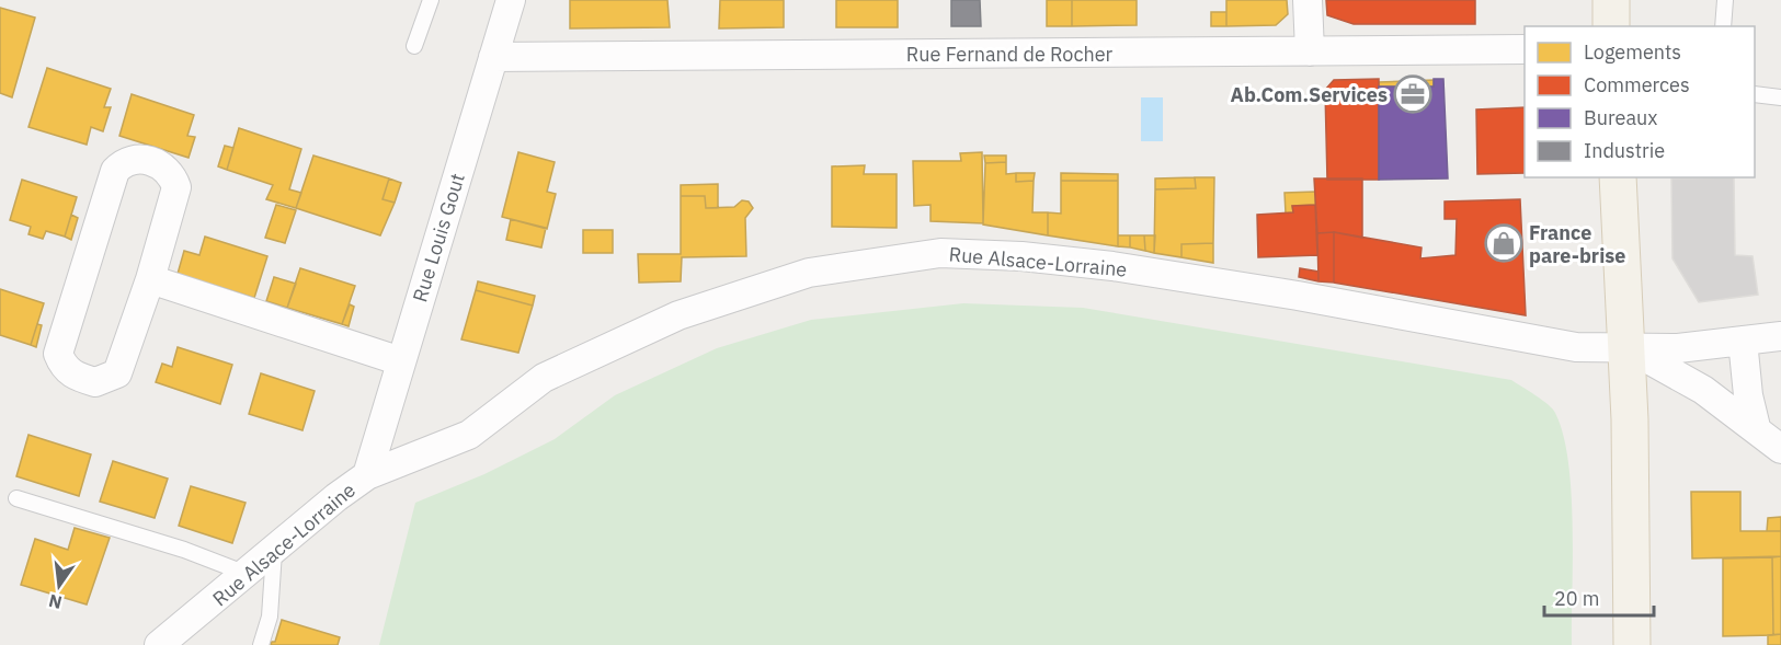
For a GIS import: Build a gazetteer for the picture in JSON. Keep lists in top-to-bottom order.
{
  "streets": {
    "street": ["Rue Fernand de Rocher", "Rue Louis Gout", "Rue Alsace-Lorraine"]
  },
  "crossings": [
    ["Rue Fernand de Rocher", "Rue Louis Gout"],
    ["Rue Louis Gout", "Rue Alsace-Lorraine"]
  ],
  "places": {
    "office": ["Ab.Com.Services"],
    "shop": ["France pare-brise"]
  },
  "legend": [
    "Logements",
    "Commerces",
    "Bureaux",
    "Industrie"
  ],
  "scale_bar": "20 m",
  "north": "bottom"
}
